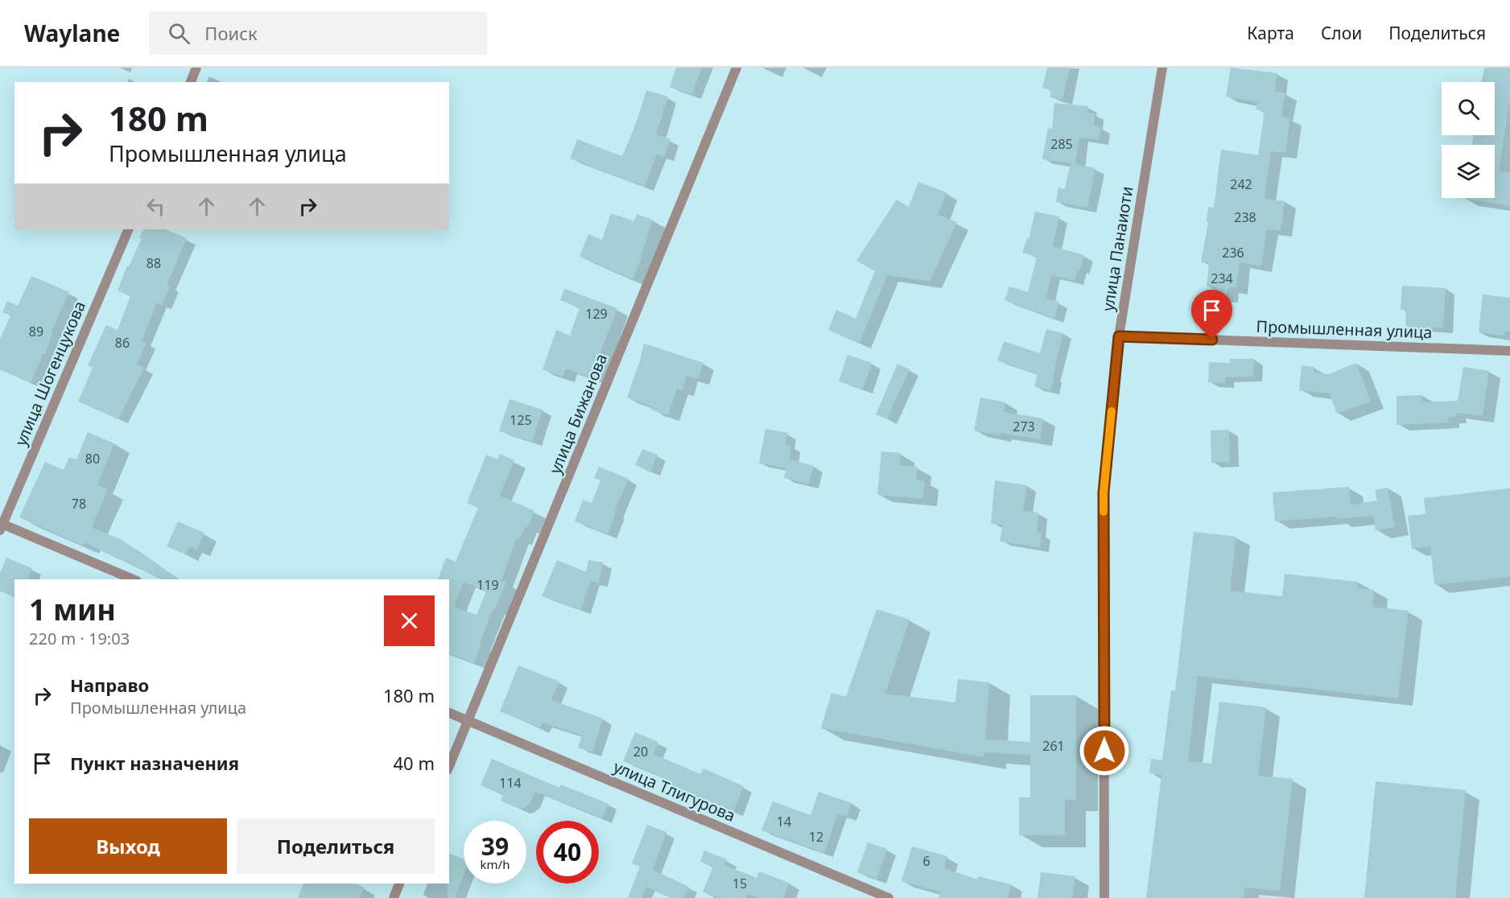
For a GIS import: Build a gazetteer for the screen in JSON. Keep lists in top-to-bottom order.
{
  "streets": {
    "street": [
      "улица Панаиоти",
      "Промышленная улица",
      "улица Шогенцукова",
      "улица Бижанова",
      "улица Тлигурова"
    ]
  },
  "crossings": [
    ["улица Панаиоти", "Промышленная улица"],
    ["улица Бижанова", "улица Тлигурова"]
  ],
  "house_numbers": [
    "285",
    "242",
    "238",
    "236",
    "88",
    "234",
    "129",
    "89",
    "86",
    "125",
    "273",
    "80",
    "78",
    "119",
    "261",
    "20",
    "114",
    "14",
    "12",
    "6",
    "15"
  ],
  "page": {
    "header": "Waylane",
    "search": "Поиск",
    "nav": ["Карта", "Слои", "Поделиться"],
    "turn": ["180 m", "Промышленная улица"],
    "heading": ["1 мин", "220 m · 19:03"],
    "list": [
      {
        "name": "Направо",
        "note": "Промышленная улица",
        "value": "180 m"
      },
      {
        "name": "Пункт назначения",
        "value": "40 m"
      }
    ],
    "buttons": ["Выход", "Поделиться"],
    "speed": "39 km/h",
    "limit": "40"
  }
}
